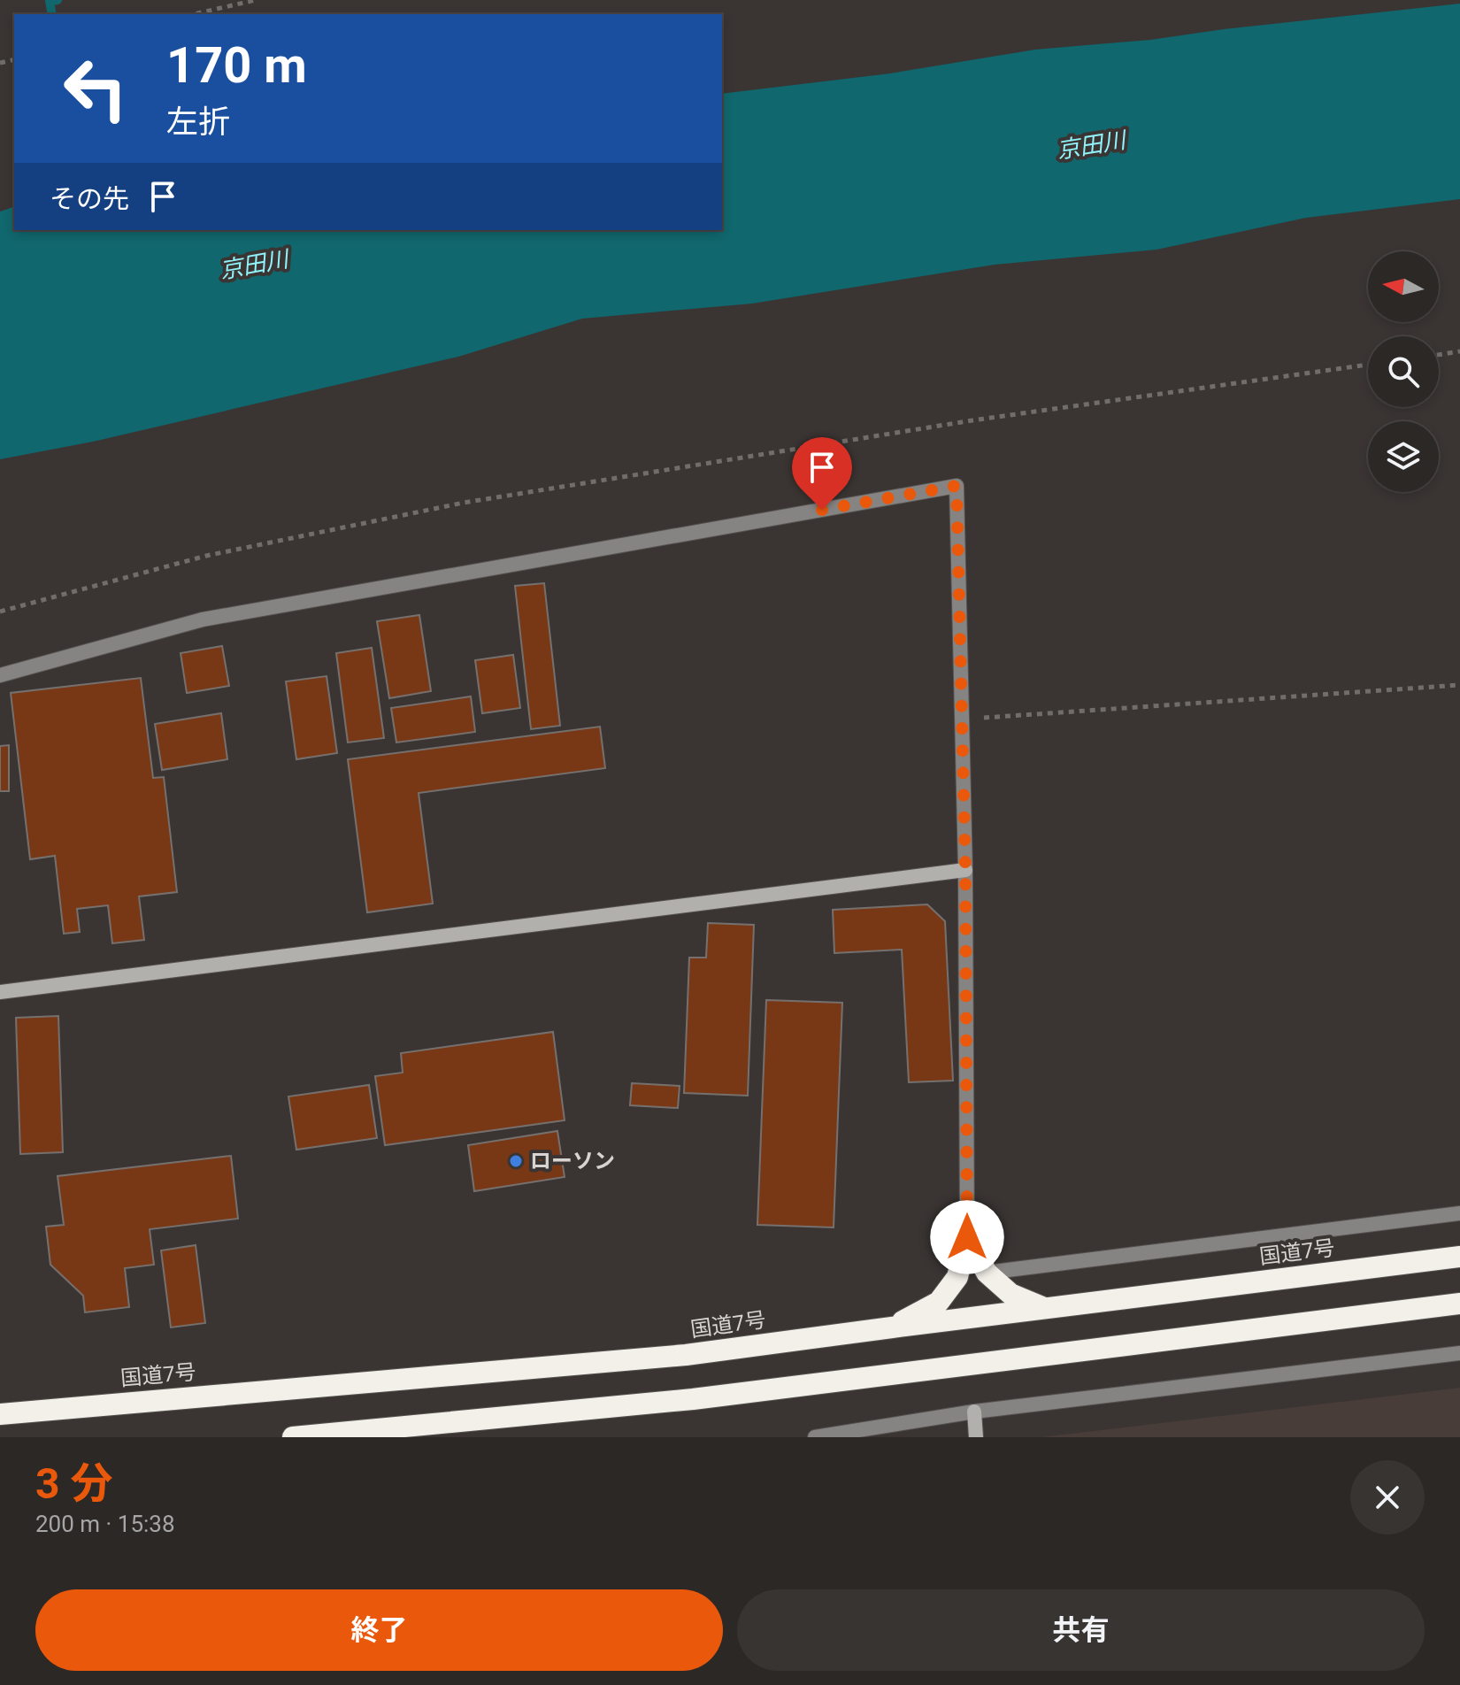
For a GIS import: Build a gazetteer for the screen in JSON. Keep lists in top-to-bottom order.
{
  "streets": {
    "highway": ["国道7号"]
  },
  "water": ["京田川"],
  "places": ["ローソン"],
  "north": "left",
  "page": {
    "turn": ["170 m", "左折"],
    "then": "その先",
    "heading": ["3 分", "200 m · 15:38"],
    "buttons": ["終了", "共有"]
  }
}
